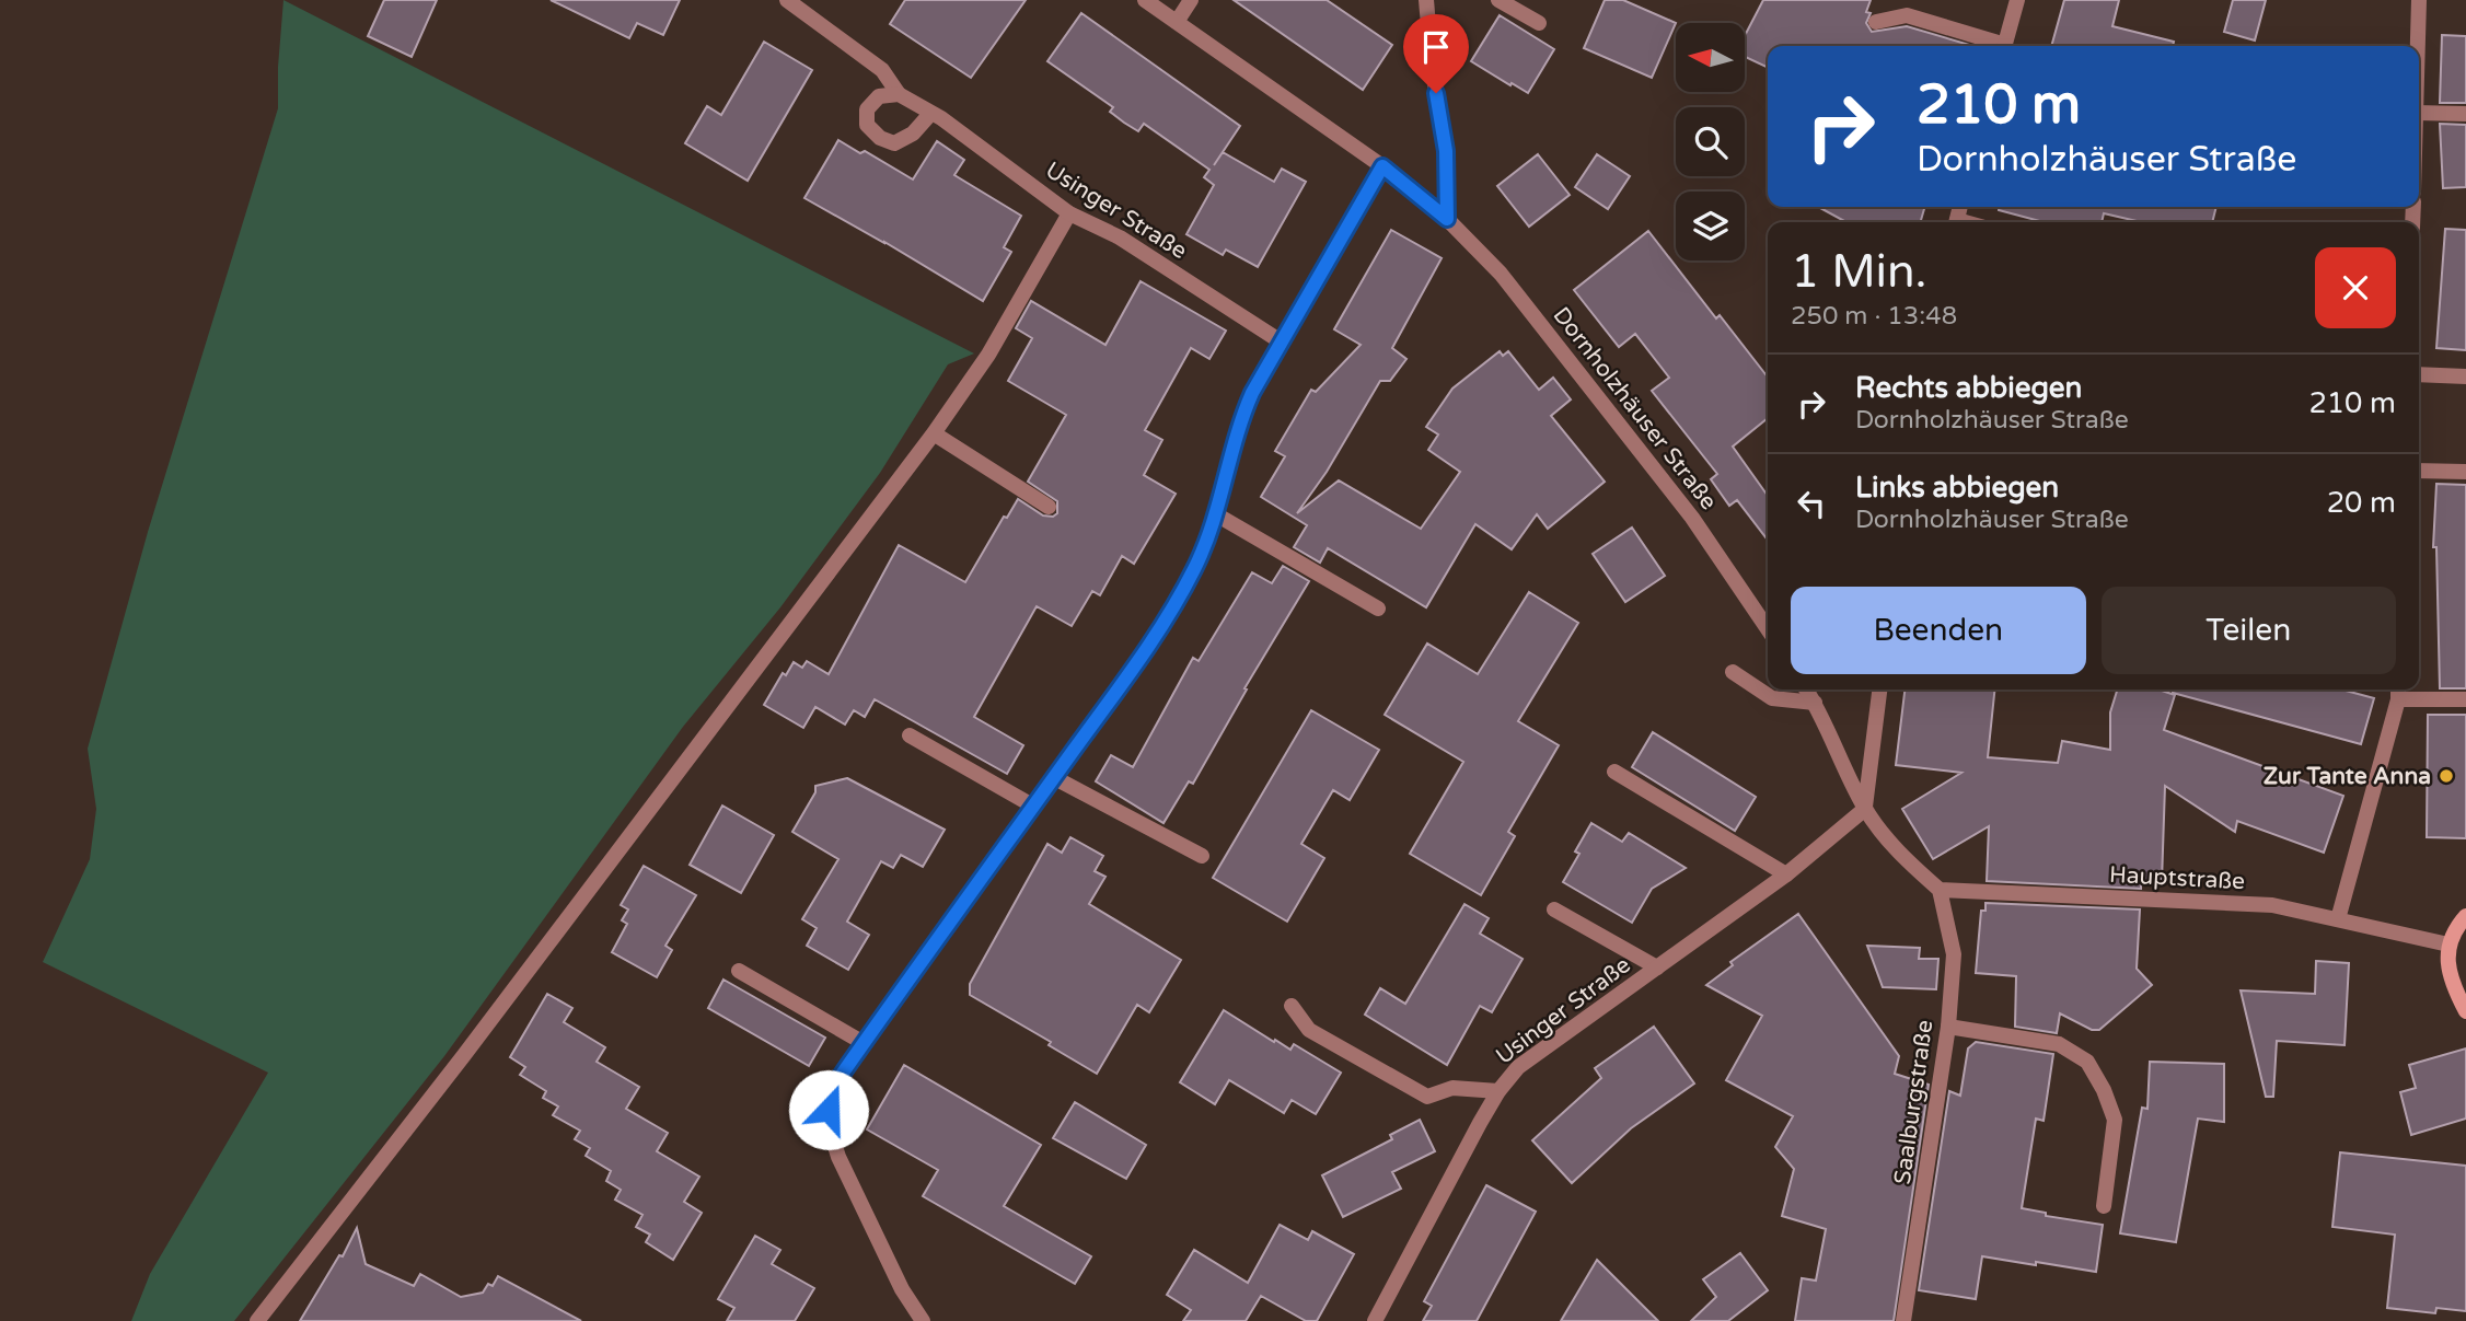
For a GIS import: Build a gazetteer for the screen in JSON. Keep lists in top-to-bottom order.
{
  "streets": {
    "street": [
      "Usinger Straße",
      "Dornholzhäuser Straße",
      "Hauptstraße",
      "Saalburgstraße"
    ]
  },
  "crossings": [
    ["Hauptstraße", "Saalburgstraße"]
  ],
  "places": ["Zur Tante Anna"],
  "north": "left",
  "page": {
    "turn": ["210 m", "Dornholzhäuser Straße"],
    "heading": ["1 Min.", "250 m · 13:48"],
    "list": [
      {
        "name": "Rechts abbiegen",
        "note": "Dornholzhäuser Straße",
        "value": "210 m"
      },
      {
        "name": "Links abbiegen",
        "note": "Dornholzhäuser Straße",
        "value": "20 m"
      }
    ],
    "buttons": ["Beenden", "Teilen"]
  }
}
